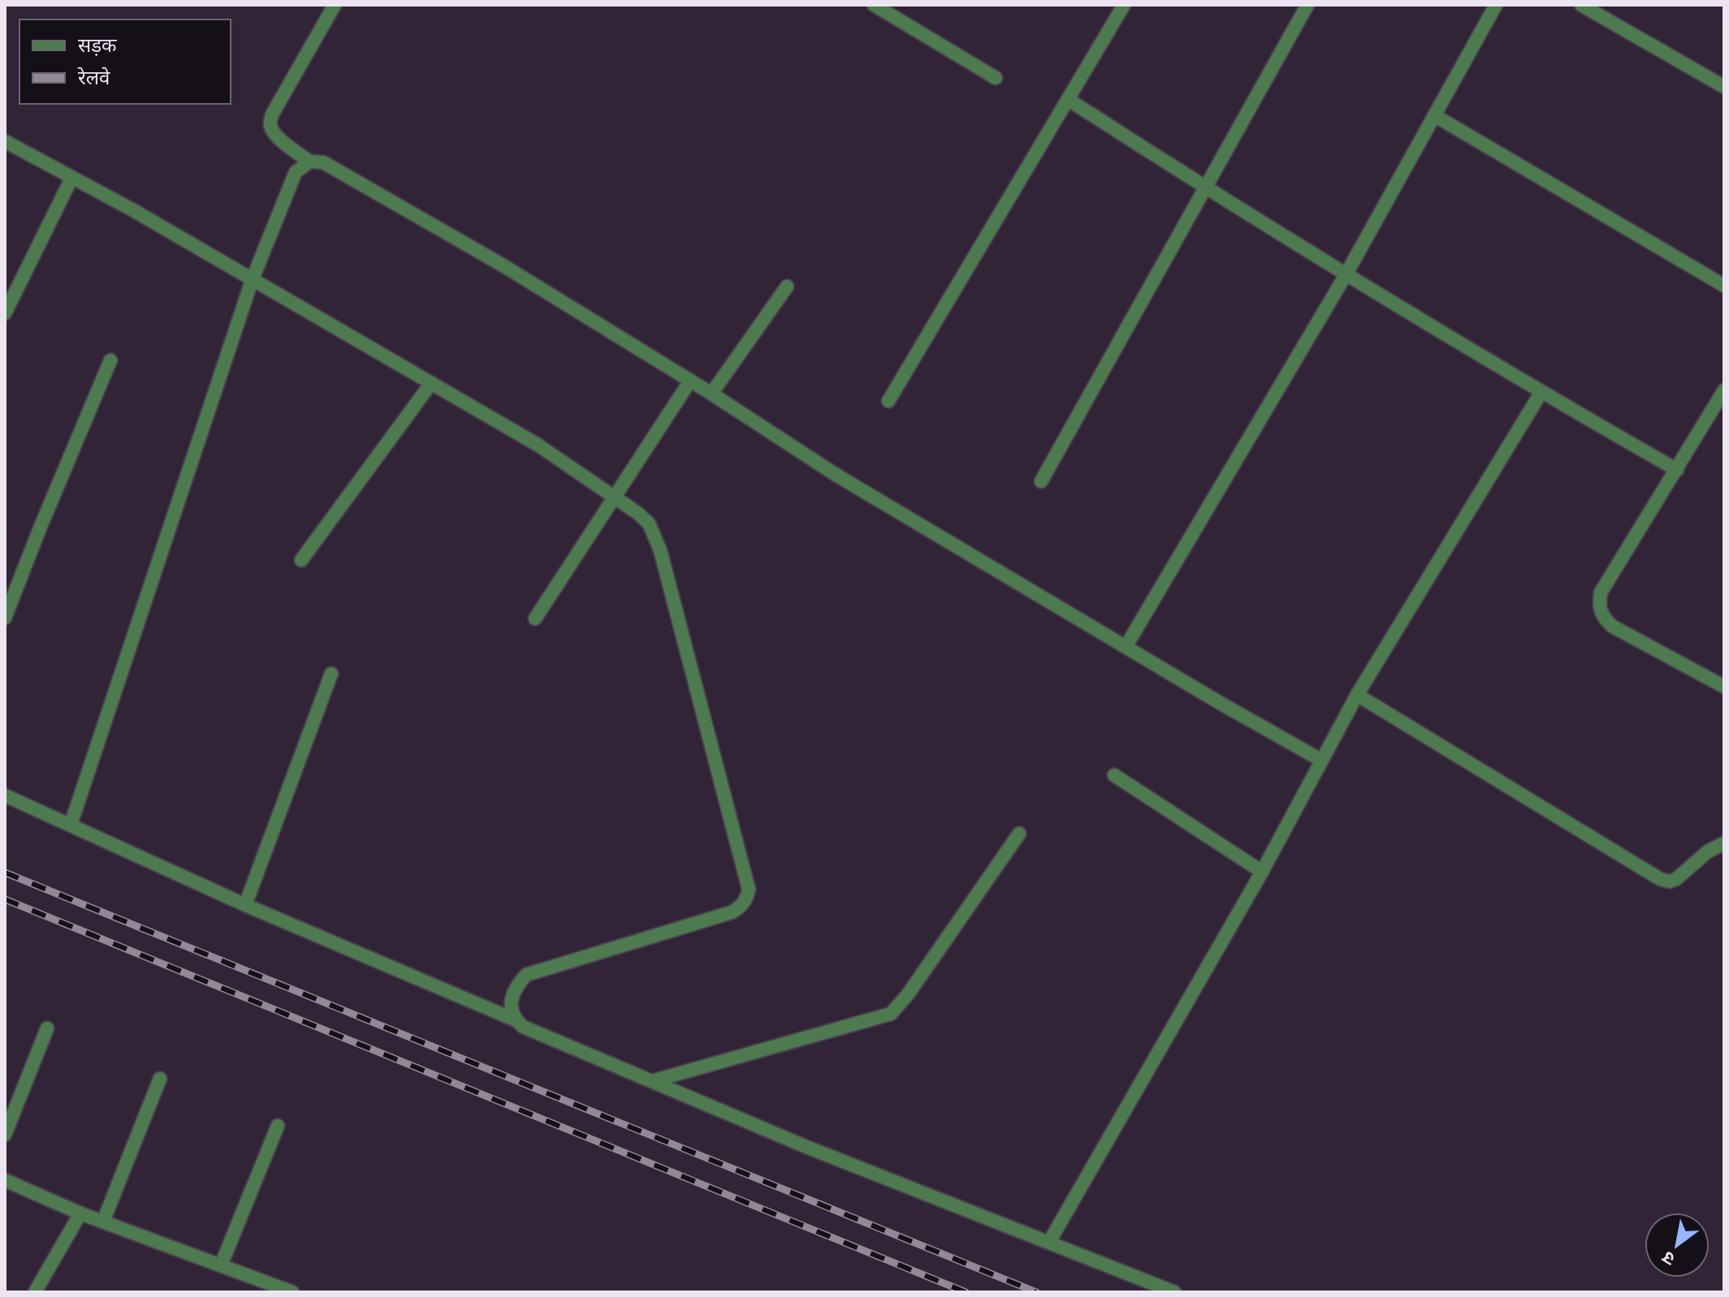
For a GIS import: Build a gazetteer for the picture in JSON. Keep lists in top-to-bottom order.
{
  "legend": ["सड़क", "रेलवे"],
  "north": "bottom left"
}
